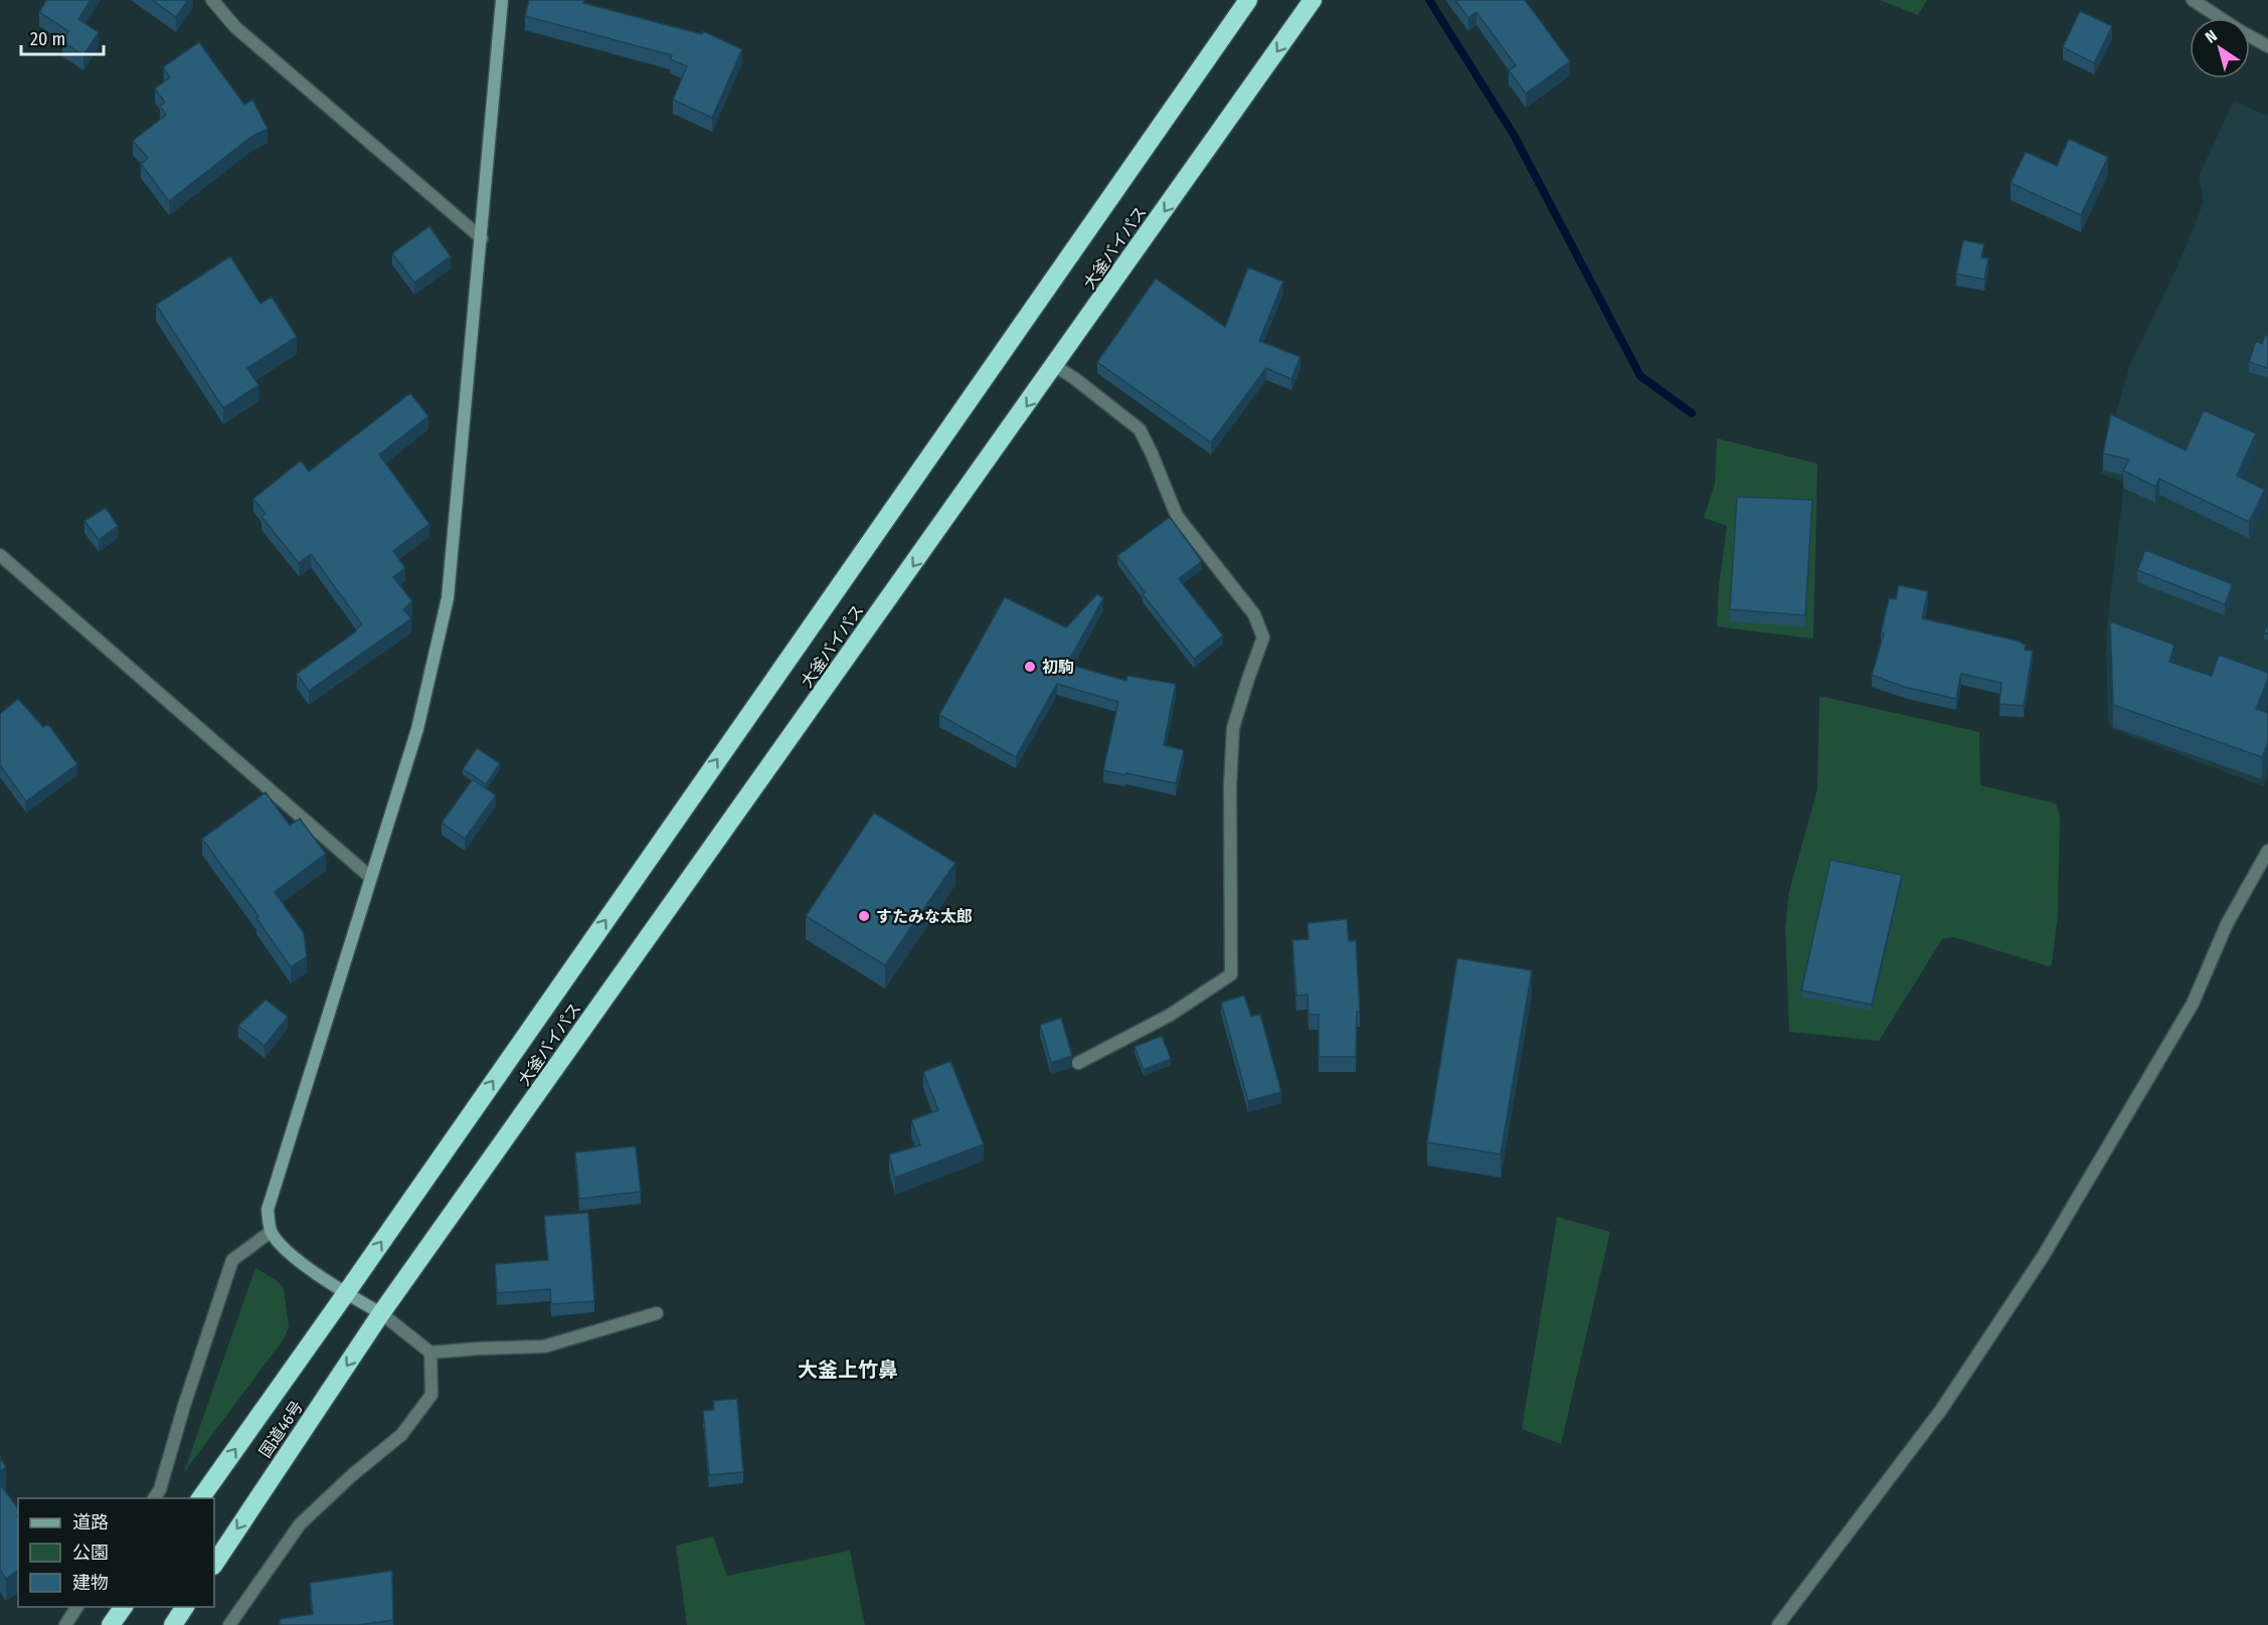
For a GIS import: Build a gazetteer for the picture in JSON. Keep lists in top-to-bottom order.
{
  "streets": {
    "highway": ["大釜バイパス", "国道46号"]
  },
  "crossings": [
    ["大釜バイパス", "国道46号"]
  ],
  "districts": ["大釜上竹鼻"],
  "places": ["初駒", "すたみな太郎"],
  "legend": ["道路", "公園", "建物"],
  "scale_bar": "20 m",
  "north": "top left"
}
